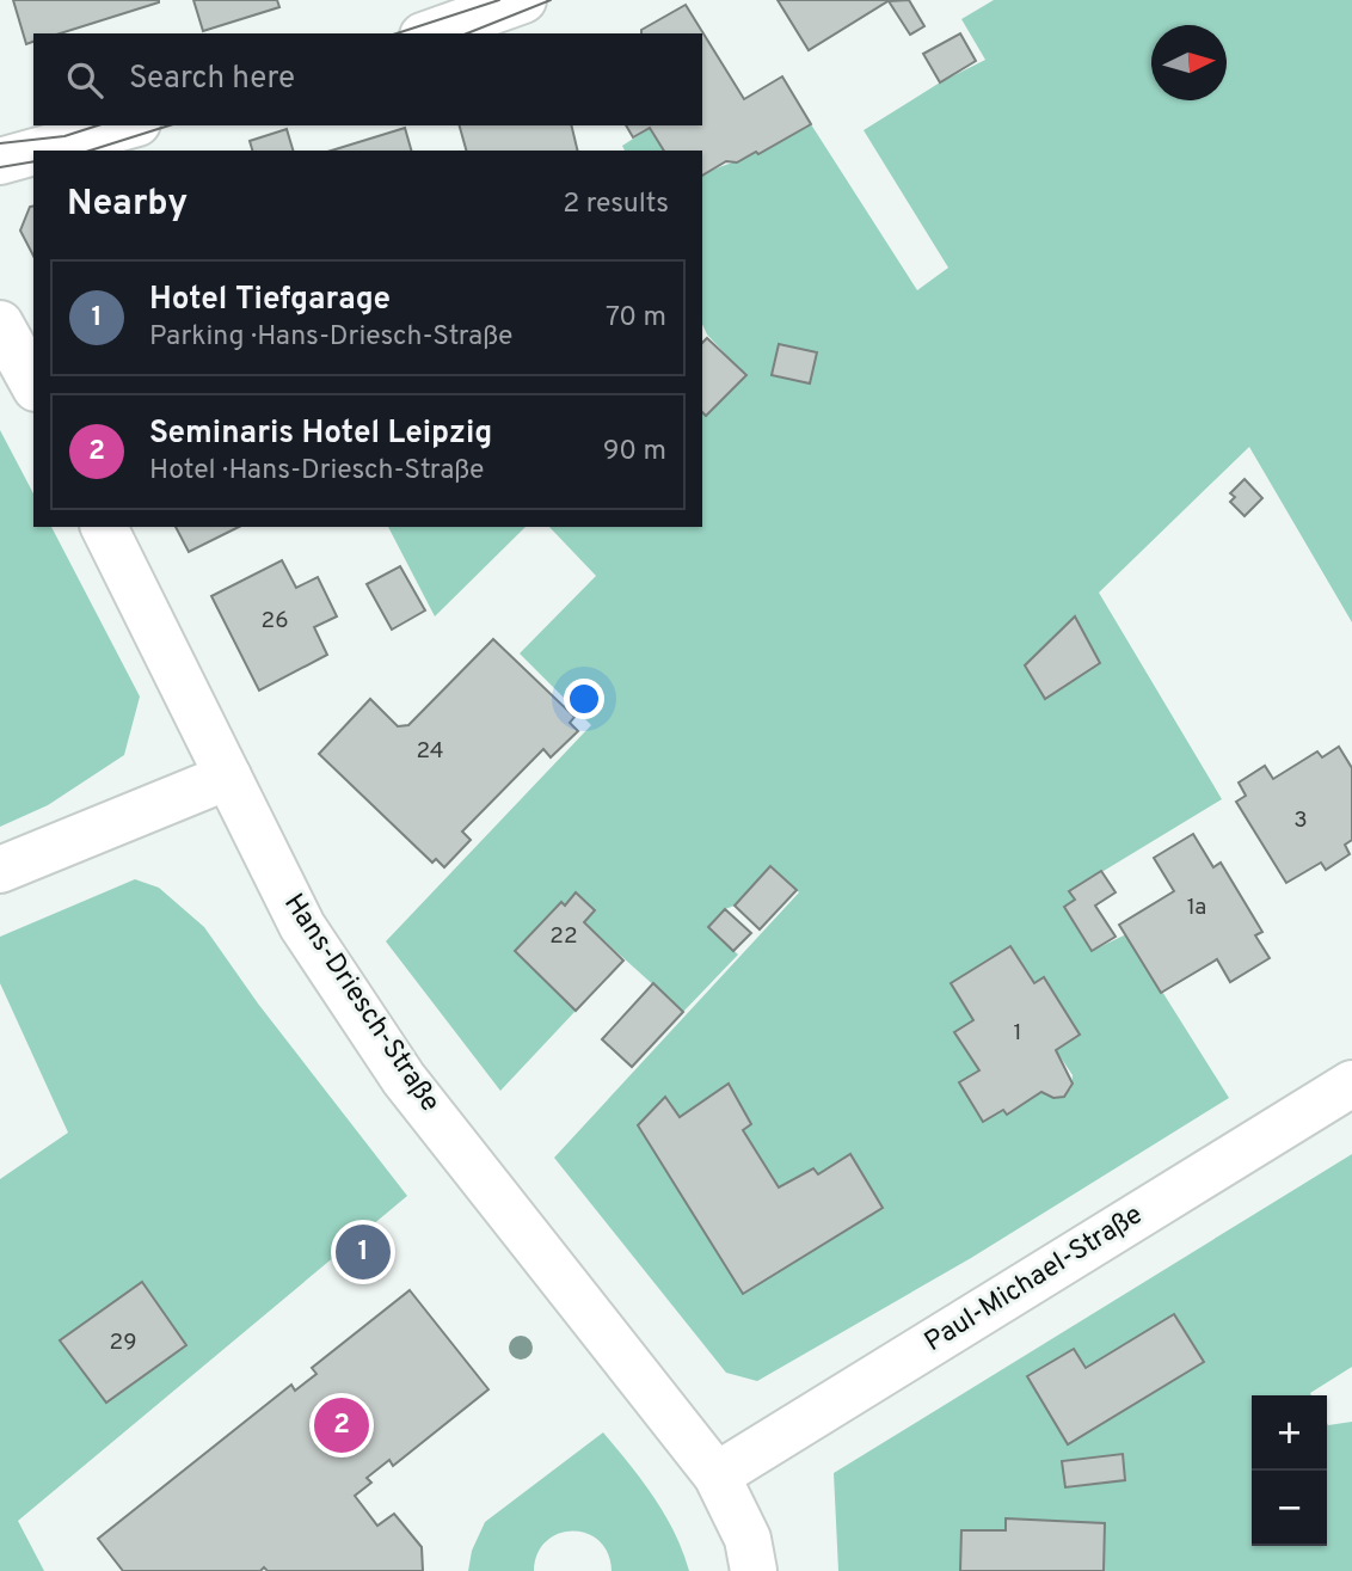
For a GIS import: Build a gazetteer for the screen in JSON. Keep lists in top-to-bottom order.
{
  "streets": {
    "main road": ["Hans-Driesch-Straße", "Paul-Michael-Straße"]
  },
  "crossings": [
    ["Hans-Driesch-Straße", "Paul-Michael-Straße"]
  ],
  "house_numbers": [
    "26",
    "24",
    "3",
    "1a",
    "22",
    "1",
    "29"
  ],
  "north": "right",
  "page": {
    "search": "Search here",
    "heading": ["Nearby", "2 results"],
    "list": [
      {
        "mark": "1",
        "name": "Hotel Tiefgarage",
        "note": "Parking · Hans-Driesch-Straße",
        "value": "70 m"
      },
      {
        "mark": "2",
        "name": "Seminaris Hotel Leipzig",
        "note": "Hotel · Hans-Driesch-Straße",
        "value": "90 m"
      }
    ],
    "pins": ["1", "2"],
    "map_buttons": ["+", "−"]
  }
}
